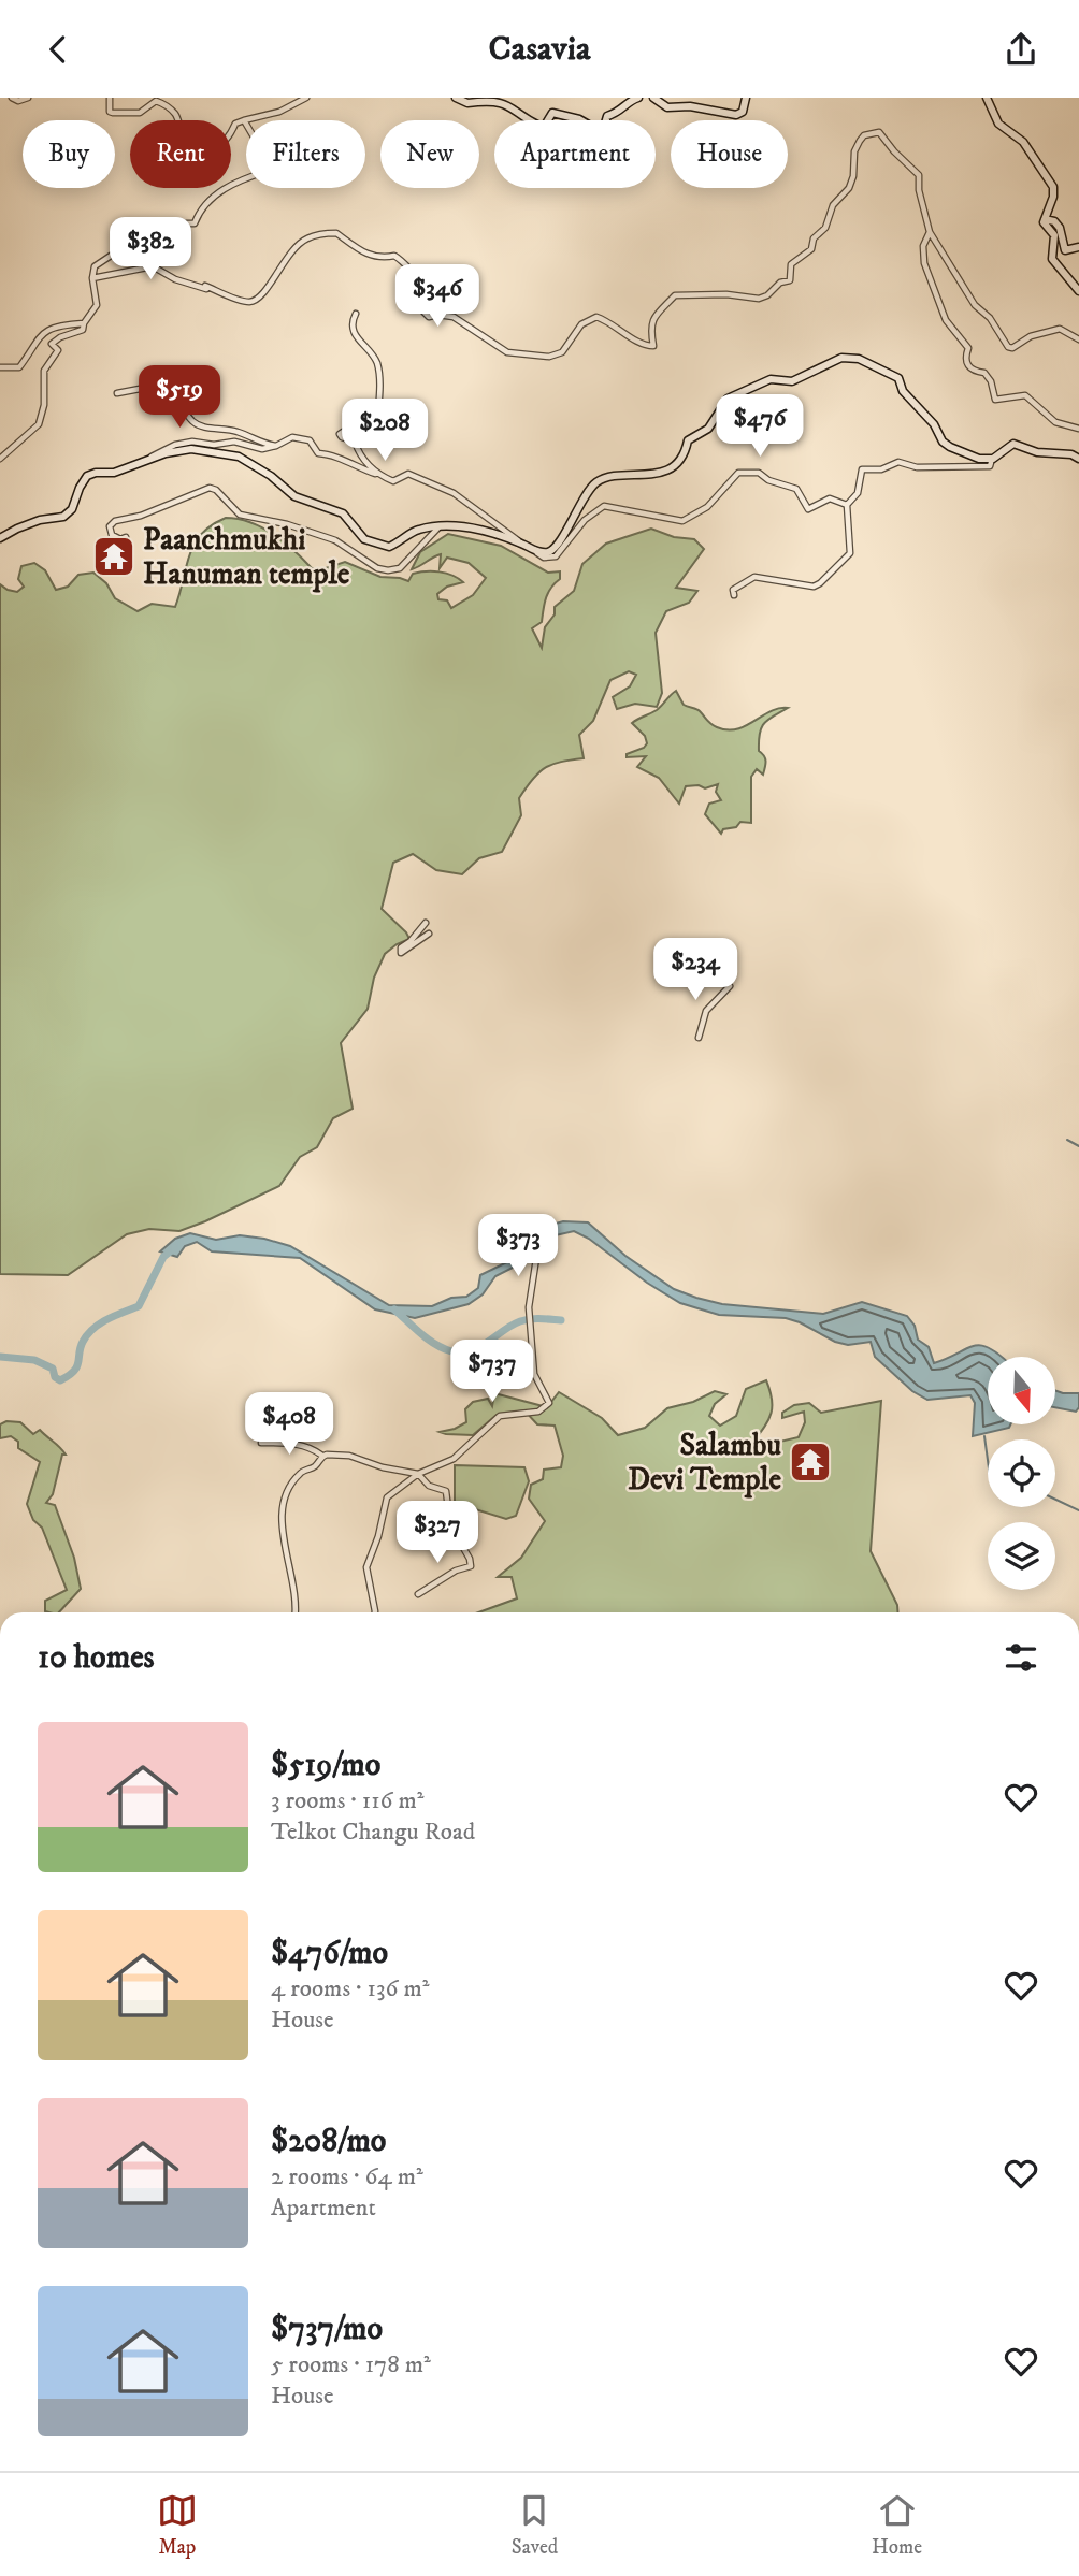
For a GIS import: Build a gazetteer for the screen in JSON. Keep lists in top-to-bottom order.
{
  "places": {
    "temple": ["Paanchmukhi Hanuman temple", "Salambu Devi Temple"]
  },
  "north": "bottom",
  "page": {
    "header": "Casavia",
    "chip": [
      "Buy",
      "Rent",
      "Filters",
      "New",
      "Apartment",
      "House"
    ],
    "price": [
      "$382",
      "$346",
      "$519",
      "$476",
      "$208",
      "$234",
      "$373",
      "$737",
      "$408",
      "$327"
    ],
    "heading": "10 homes",
    "list": [
      {
        "name": "$519/mo",
        "note": "3 rooms · 116 m² · Telkot Changu Road"
      },
      {
        "name": "$476/mo",
        "note": "4 rooms · 136 m² · House"
      },
      {
        "name": "$208/mo",
        "note": "2 rooms · 64 m² · Apartment"
      },
      {
        "name": "$737/mo",
        "note": "5 rooms · 178 m² · House"
      }
    ],
    "tabs": ["Map", "Saved", "Home"]
  }
}
